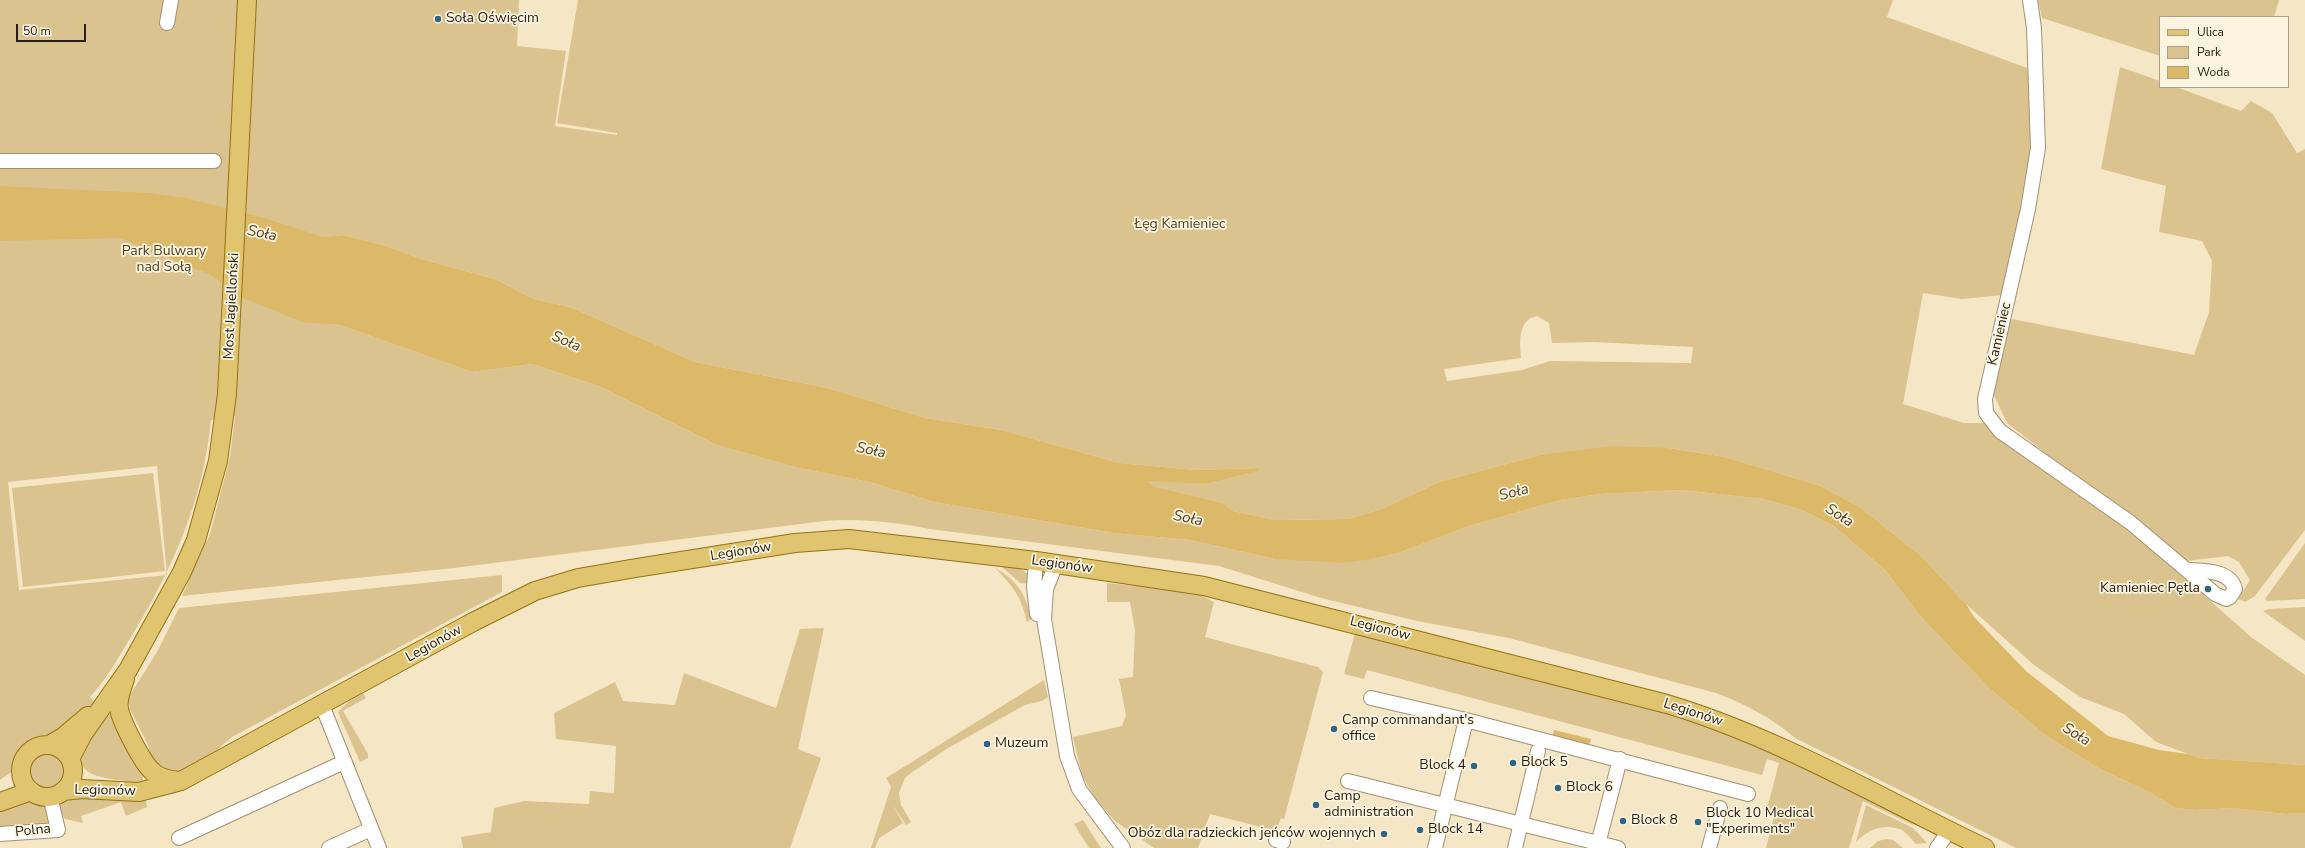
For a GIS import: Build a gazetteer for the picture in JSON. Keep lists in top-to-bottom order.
{
  "streets": {
    "main road": ["Most Jagielloński", "Legionów"],
    "street": ["Kamieniec", "Polna"]
  },
  "crossings": [
    ["Legionów", "Polna"]
  ],
  "water": ["Soła"],
  "parks": ["Łęg Kamieniec", "Park Bulwary nad Sołą"],
  "places": [
    "Soła Oświęcim",
    "Kamieniec Pętla",
    "Camp commandant's office",
    "Muzeum",
    "Block 5",
    "Block 4",
    "Block 6",
    "Camp administration",
    "Block 8",
    "Block 10 Medical \"Experiments\"",
    "Block 14",
    "Obóz dla radzieckich jeńców wojennych"
  ],
  "legend": ["Ulica", "Park", "Woda"],
  "scale_bar": "50 m"
}
